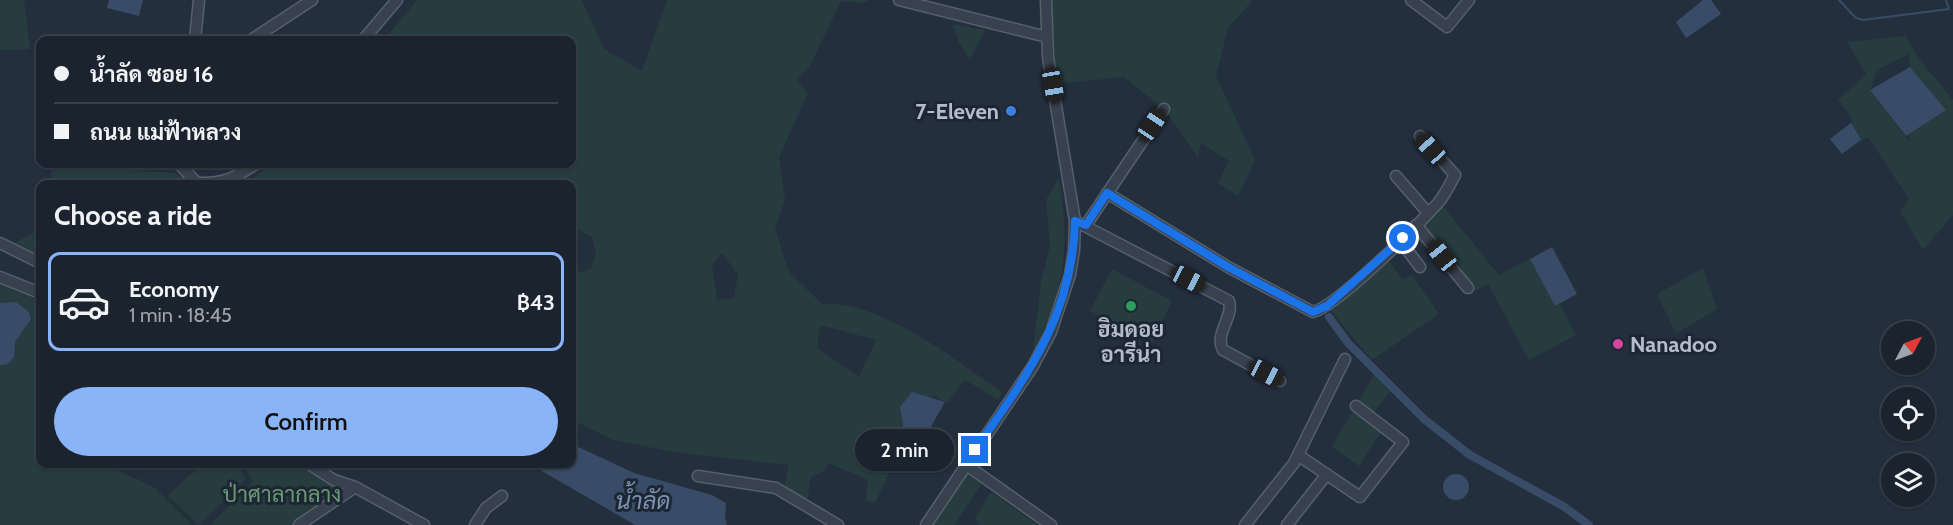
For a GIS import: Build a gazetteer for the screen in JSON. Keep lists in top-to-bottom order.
{
  "water": ["น้ำลัด"],
  "parks": ["ป่าศาลากลาง"],
  "places": ["7-Eleven", "ฮิมดอย อารีน่า", "Nanadoo"],
  "north": "top right",
  "page": {
    "banner": ["น้ำลัด ซอย 16", "ถนน แม่ฟ้าหลวง"],
    "heading": "Choose a ride",
    "list": [
      {
        "name": "Economy",
        "note": "1 min · 18:45",
        "value": "฿43"
      }
    ],
    "buttons": "Confirm",
    "bubble": "2 min"
  }
}
